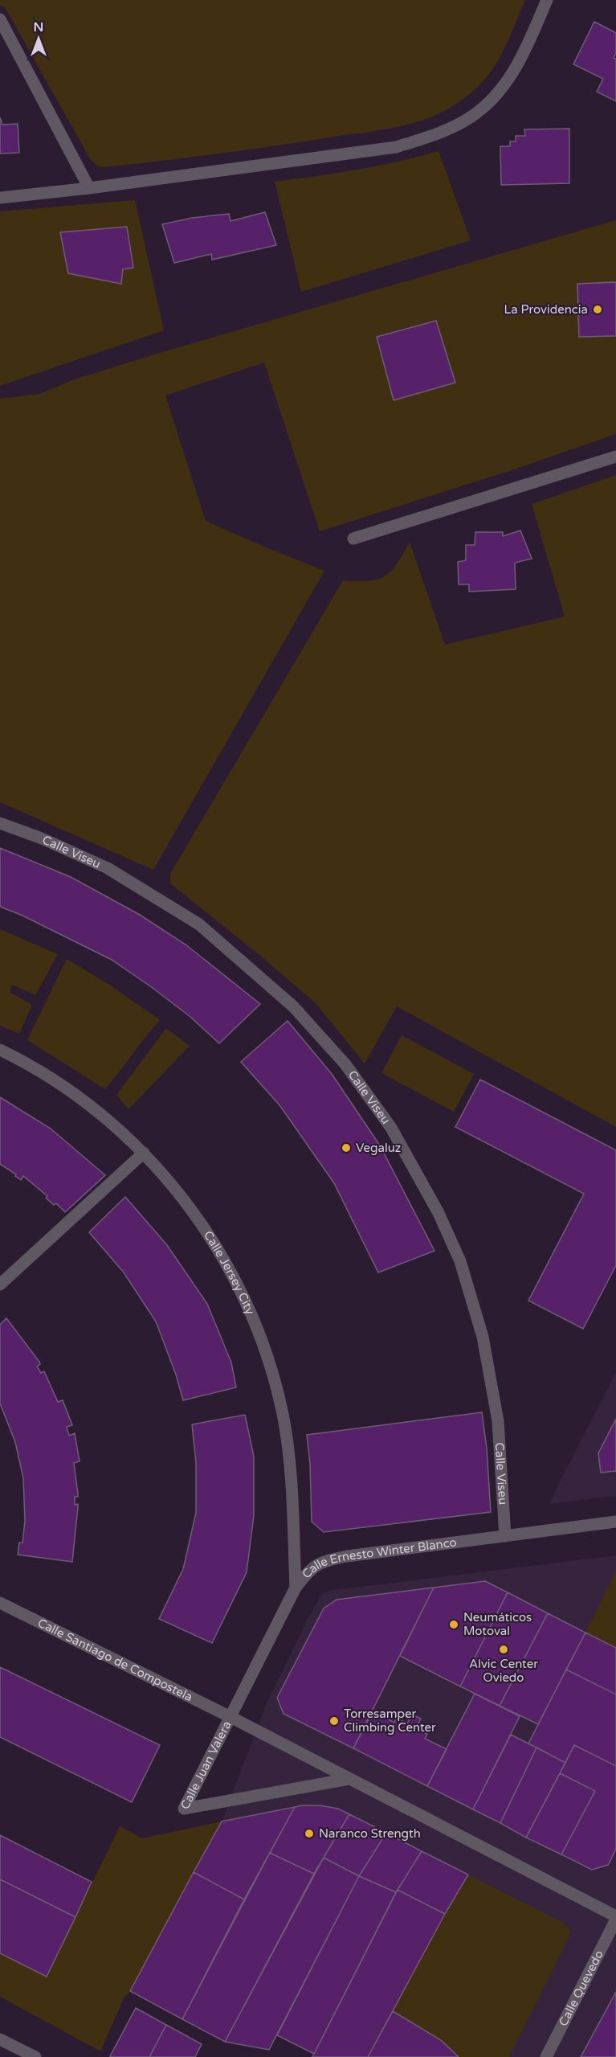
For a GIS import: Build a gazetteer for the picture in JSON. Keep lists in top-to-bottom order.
{
  "streets": {
    "street": [
      "Calle Viseu",
      "Calle Jersey City",
      "Calle Ernesto Winter Blanco",
      "Calle Santiago de Compostela",
      "Calle Juan Valera",
      "Calle Quevedo"
    ]
  },
  "crossings": [
    ["Calle Viseu", "Calle Ernesto Winter Blanco"],
    ["Calle Jersey City", "Calle Ernesto Winter Blanco"],
    ["Calle Ernesto Winter Blanco", "Calle Santiago de Compostela"],
    ["Calle Ernesto Winter Blanco", "Calle Juan Valera"],
    ["Calle Santiago de Compostela", "Calle Juan Valera"],
    ["Calle Juan Valera", "Calle Quevedo"]
  ],
  "places": [
    "La Providencia",
    "Vegaluz",
    "Neumáticos Motoval",
    "Alvic Center Oviedo",
    "Torresamper Climbing Center",
    "Naranco Strength"
  ],
  "north": "top"
}
